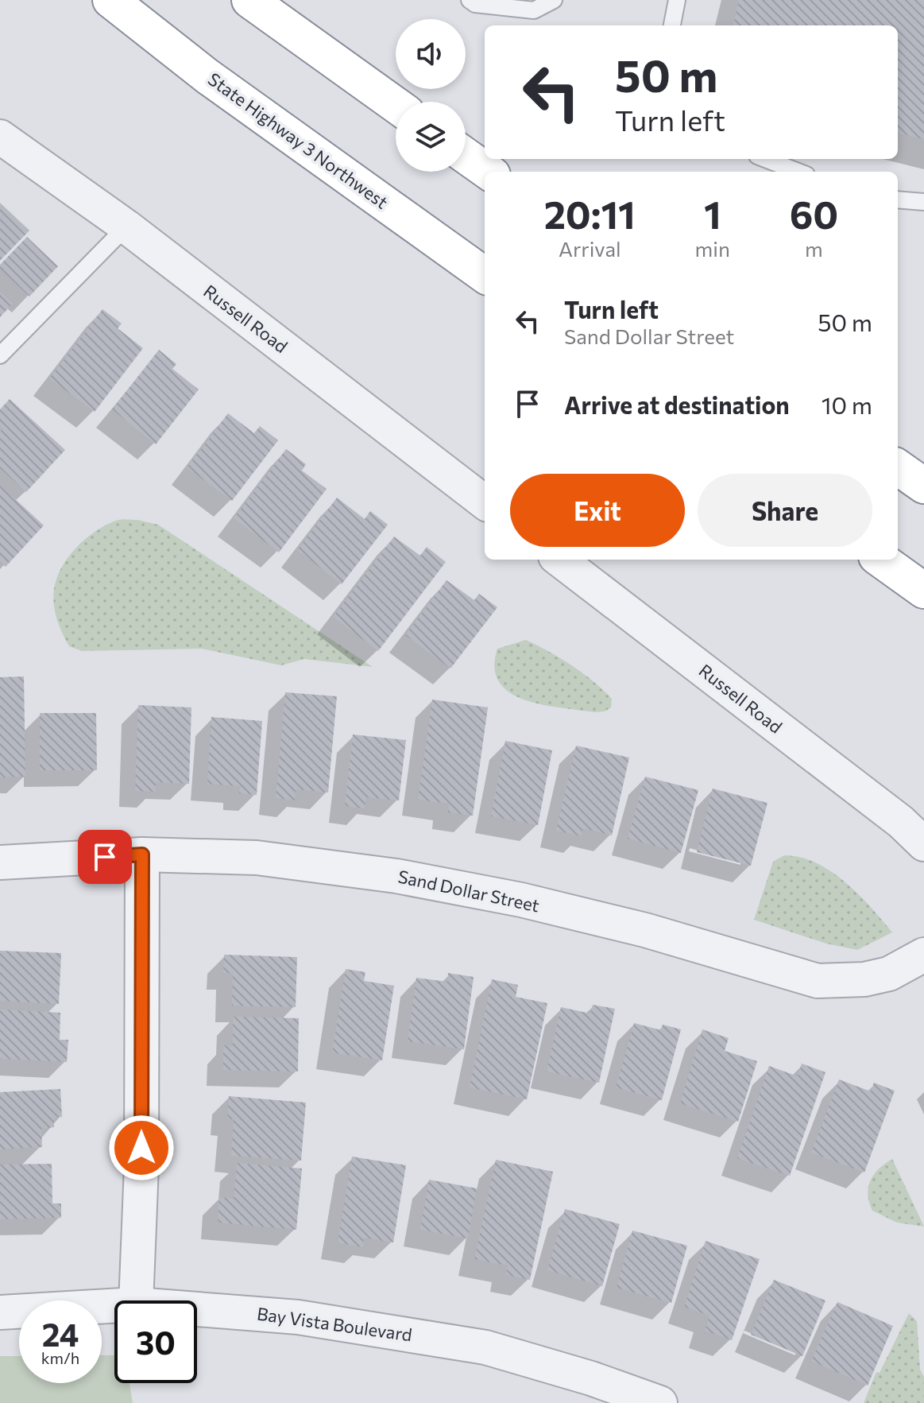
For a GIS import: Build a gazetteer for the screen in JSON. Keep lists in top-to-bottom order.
{
  "streets": {
    "highway": ["State Highway 3 Northwest"],
    "street": ["Russell Road", "Sand Dollar Street", "Bay Vista Boulevard"]
  },
  "page": {
    "turn": ["50 m", "Turn left"],
    "eta": [
      "20:11",
      "Arrival",
      "1",
      "min",
      "60",
      "m"
    ],
    "list": [
      {
        "name": "Turn left",
        "note": "Sand Dollar Street",
        "value": "50 m"
      },
      {
        "name": "Arrive at destination",
        "value": "10 m"
      }
    ],
    "buttons": ["Exit", "Share"],
    "speed": "24 km/h",
    "limit": "30"
  }
}
